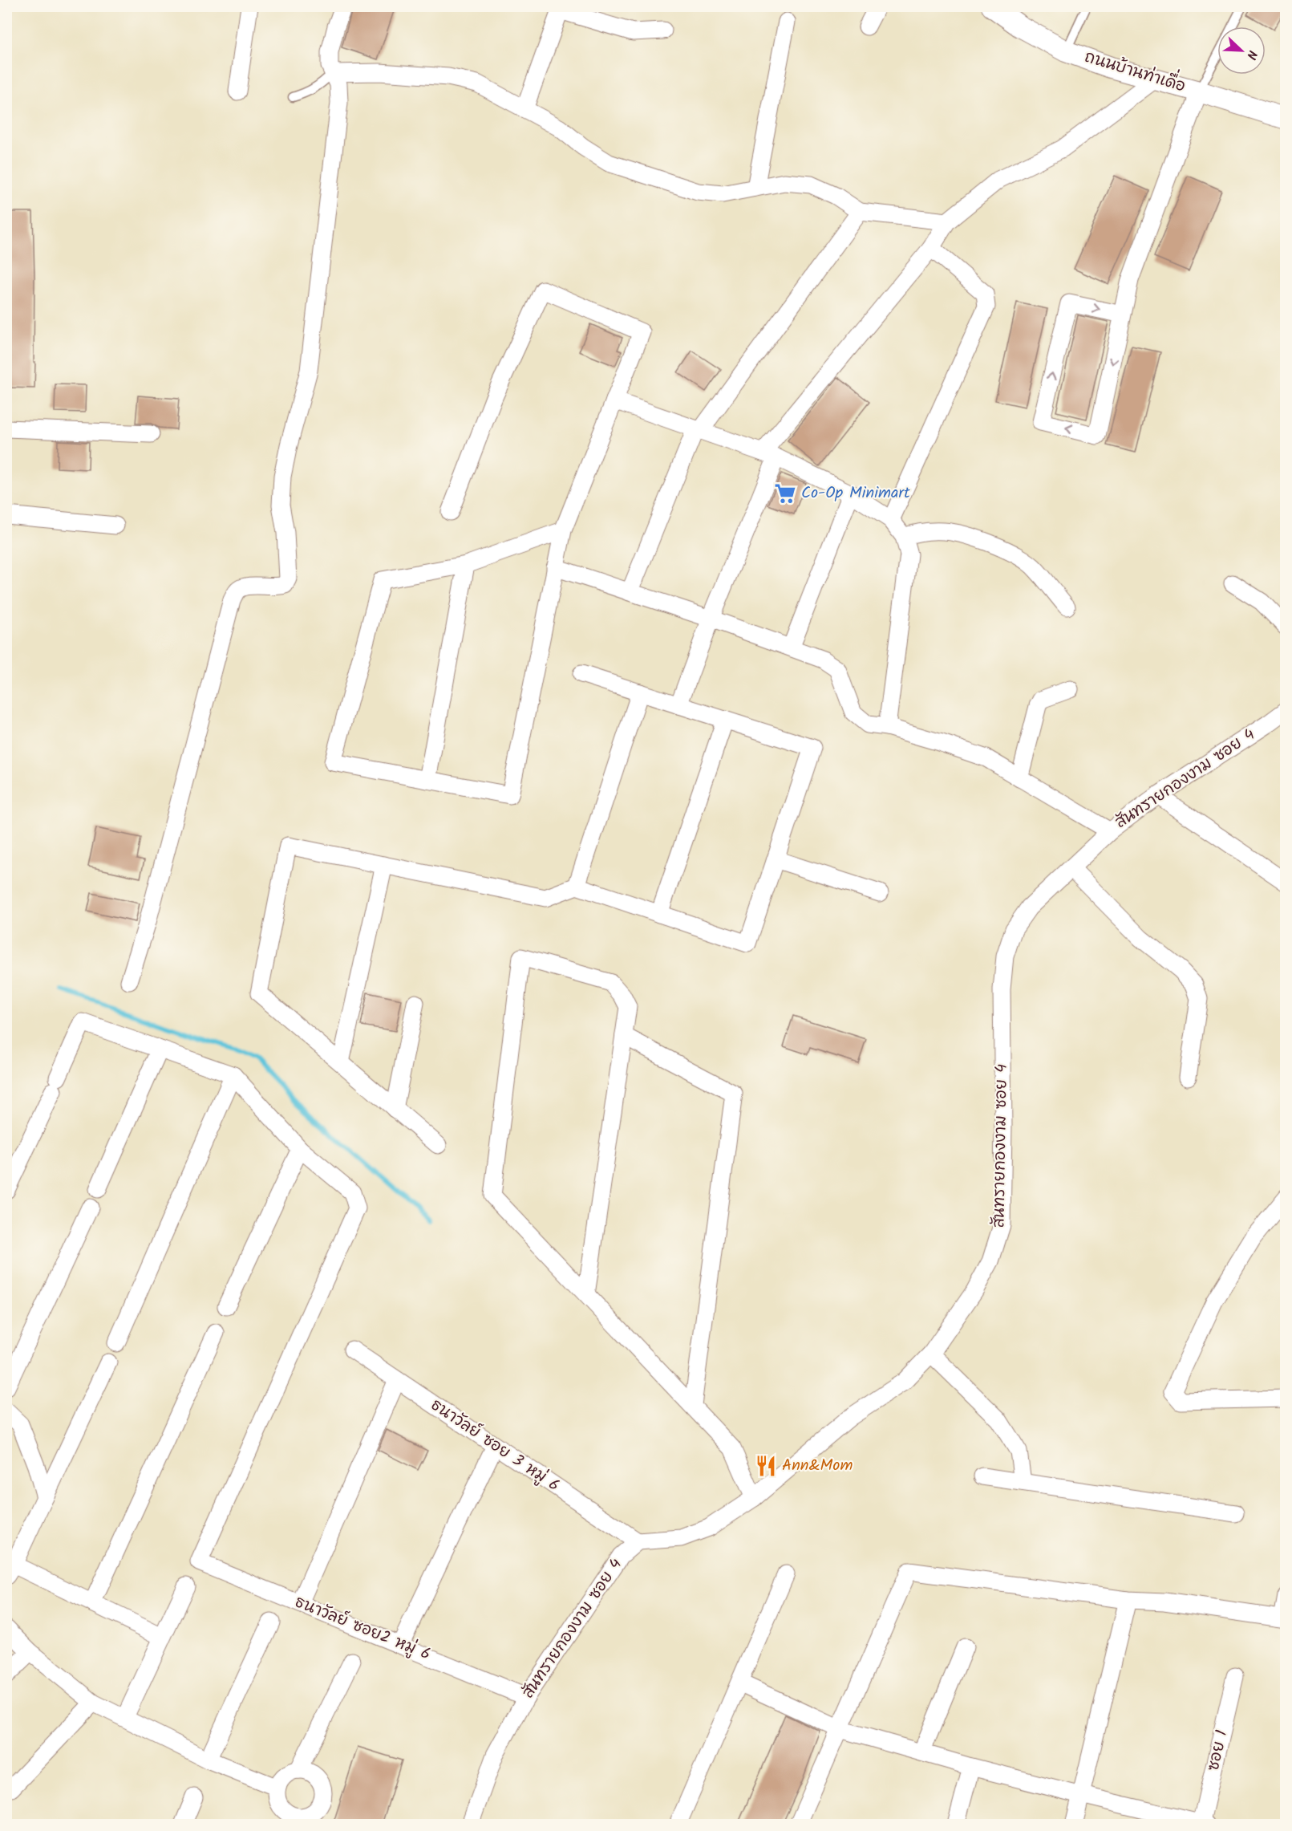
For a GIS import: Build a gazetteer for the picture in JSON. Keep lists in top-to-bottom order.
{
  "streets": {
    "street": [
      "ถนนบ้านท่าเดื่อ",
      "สันทรายกองงาม ซอย 4",
      "ธนาวัลย์ ซอย 3 หมู่ 6",
      "ธนาวัลย์ ซอย2 หมู่ 6",
      "ซอย 1"
    ]
  },
  "crossings": [
    ["สันทรายกองงาม ซอย 4", "ธนาวัลย์ ซอย 3 หมู่ 6"],
    ["สันทรายกองงาม ซอย 4", "ธนาวัลย์ ซอย2 หมู่ 6"]
  ],
  "places": {
    "supermarket": ["Co-Op Minimart"],
    "restaurant": ["Ann&Mom"]
  },
  "north": "bottom right"
}
